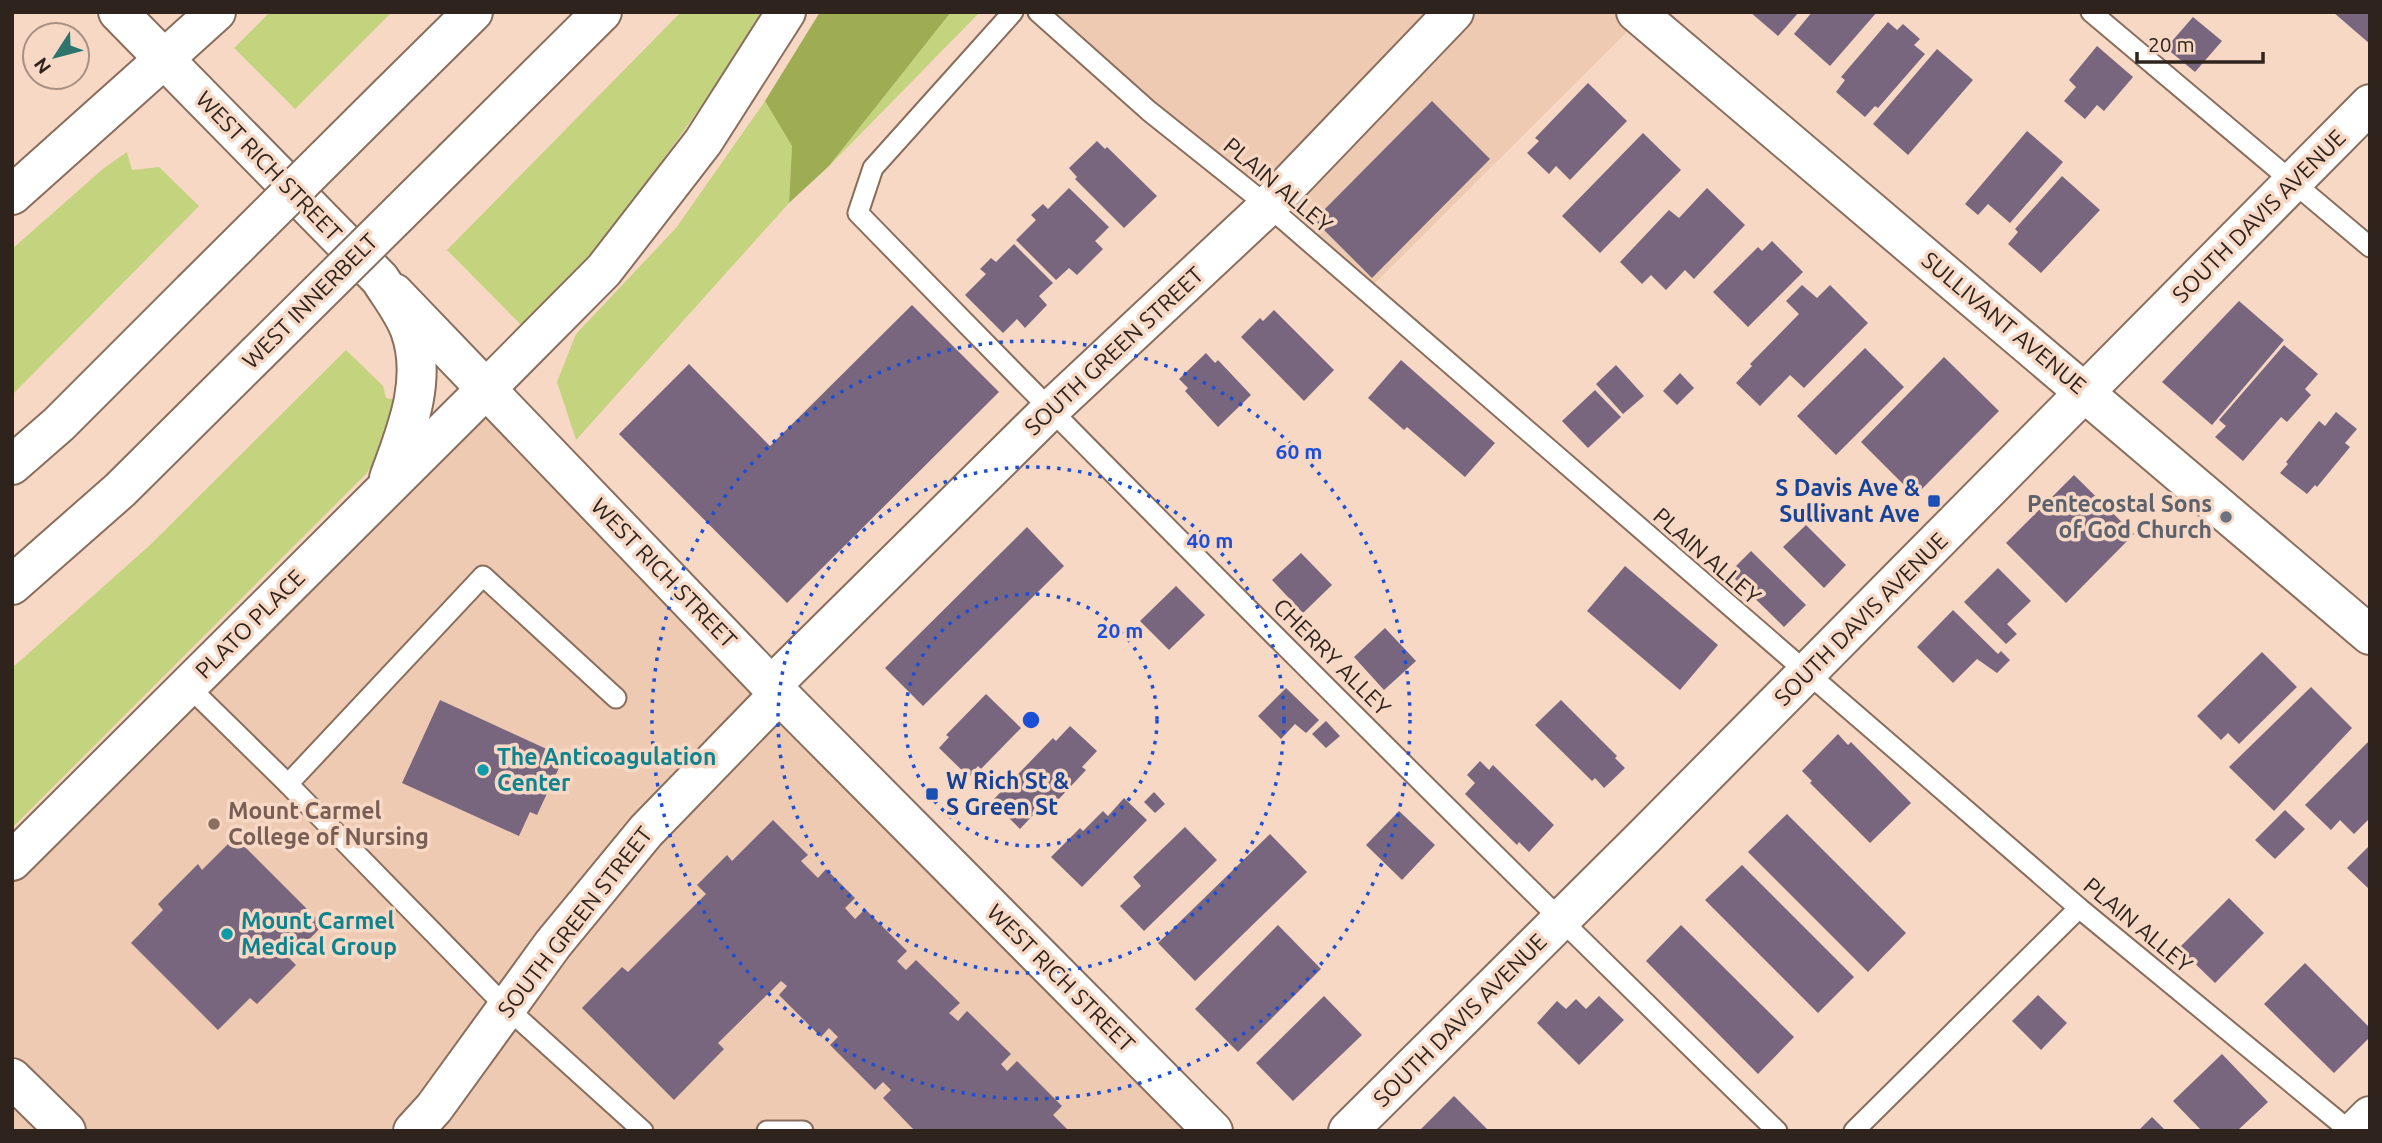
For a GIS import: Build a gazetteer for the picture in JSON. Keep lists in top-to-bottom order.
{
  "streets": {
    "main road": [
      "WEST RICH STREET",
      "SOUTH DAVIS AVENUE",
      "WEST INNERBELT",
      "SULLIVANT AVENUE",
      "SOUTH GREEN STREET",
      "PLATO PLACE"
    ],
    "lane": ["PLAIN ALLEY", "CHERRY ALLEY"]
  },
  "crossings": [
    ["WEST RICH STREET", "SOUTH GREEN STREET"],
    ["WEST RICH STREET", "PLATO PLACE"],
    ["PLAIN ALLEY", "SOUTH DAVIS AVENUE"],
    ["PLAIN ALLEY", "SOUTH GREEN STREET"],
    ["SOUTH DAVIS AVENUE", "SULLIVANT AVENUE"],
    ["SOUTH DAVIS AVENUE", "CHERRY ALLEY"],
    ["SOUTH GREEN STREET", "CHERRY ALLEY"]
  ],
  "places": {
    "transit": ["S Davis Ave & Sullivant Ave", "W Rich St & S Green St"],
    "other": [
      "Pentecostal Sons of God Church",
      "The Anticoagulation Center",
      "Mount Carmel College of Nursing",
      "Mount Carmel Medical Group"
    ]
  },
  "scale_bar": "20 m",
  "north": "bottom left",
  "rings": ["60 m", "40 m", "20 m"]
}
